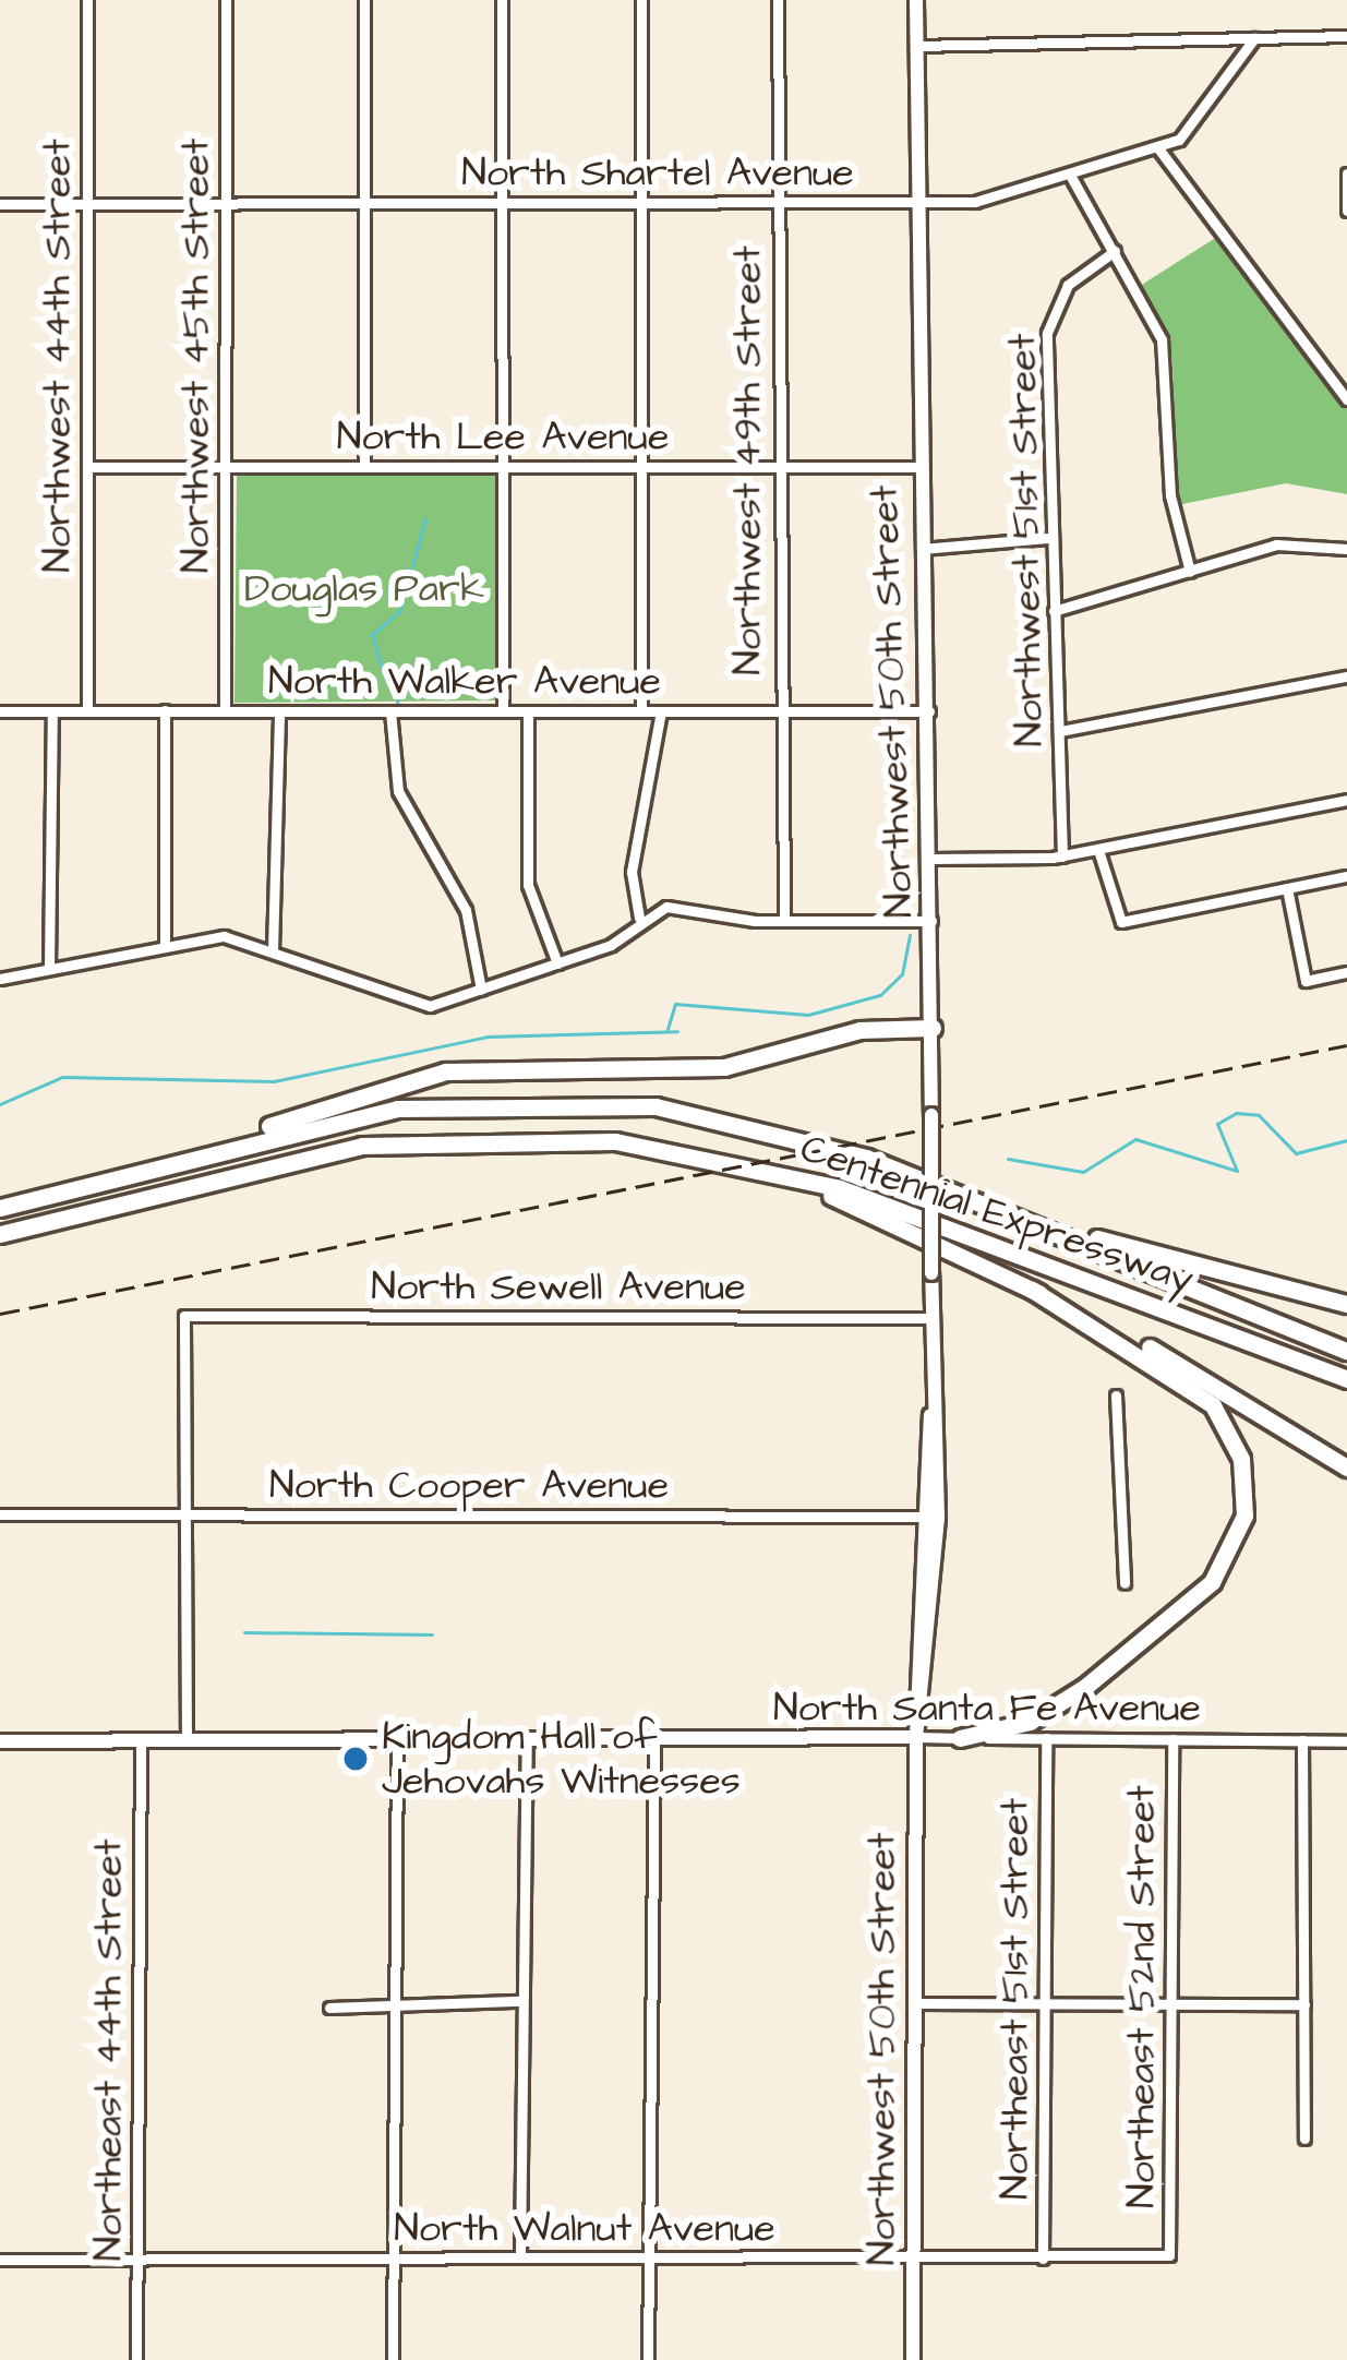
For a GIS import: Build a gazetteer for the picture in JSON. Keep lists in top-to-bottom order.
{
  "streets": {
    "highway": ["Centennial Expressway"],
    "main road": ["Northwest 50th Street", "North Santa Fe Avenue"],
    "street": [
      "North Shartel Avenue",
      "Northwest 44th Street",
      "Northwest 45th Street",
      "North Lee Avenue",
      "Northwest 49th Street",
      "Northwest 51st Street",
      "North Walker Avenue",
      "North Sewell Avenue",
      "North Cooper Avenue",
      "Northeast 52nd Street",
      "Northeast 51st Street",
      "Northeast 44th Street",
      "North Walnut Avenue"
    ]
  },
  "crossings": [
    ["North Shartel Avenue", "Northwest 44th Street"],
    ["North Shartel Avenue", "Northwest 45th Street"],
    ["North Shartel Avenue", "Northwest 49th Street"],
    ["North Shartel Avenue", "Northwest 50th Street"],
    ["Northwest 44th Street", "North Lee Avenue"],
    ["Northwest 44th Street", "North Walker Avenue"],
    ["Northwest 45th Street", "North Lee Avenue"],
    ["Northwest 45th Street", "North Walker Avenue"],
    ["North Lee Avenue", "Northwest 49th Street"],
    ["North Lee Avenue", "Northwest 50th Street"],
    ["Northwest 49th Street", "North Walker Avenue"],
    ["North Walker Avenue", "Northwest 50th Street"],
    ["Northwest 50th Street", "North Sewell Avenue"],
    ["Northwest 50th Street", "North Cooper Avenue"],
    ["Northwest 50th Street", "North Santa Fe Avenue"],
    ["Northwest 50th Street", "North Walnut Avenue"],
    ["North Sewell Avenue", "North Cooper Avenue"],
    ["North Santa Fe Avenue", "Northeast 52nd Street"],
    ["North Santa Fe Avenue", "Northeast 51st Street"],
    ["North Santa Fe Avenue", "Northeast 44th Street"],
    ["Northeast 52nd Street", "North Walnut Avenue"],
    ["Northeast 51st Street", "North Walnut Avenue"],
    ["Northeast 44th Street", "North Walnut Avenue"]
  ],
  "parks": ["Douglas Park"],
  "places": ["Kingdom Hall of Jehovahs Witnesses"]
}
